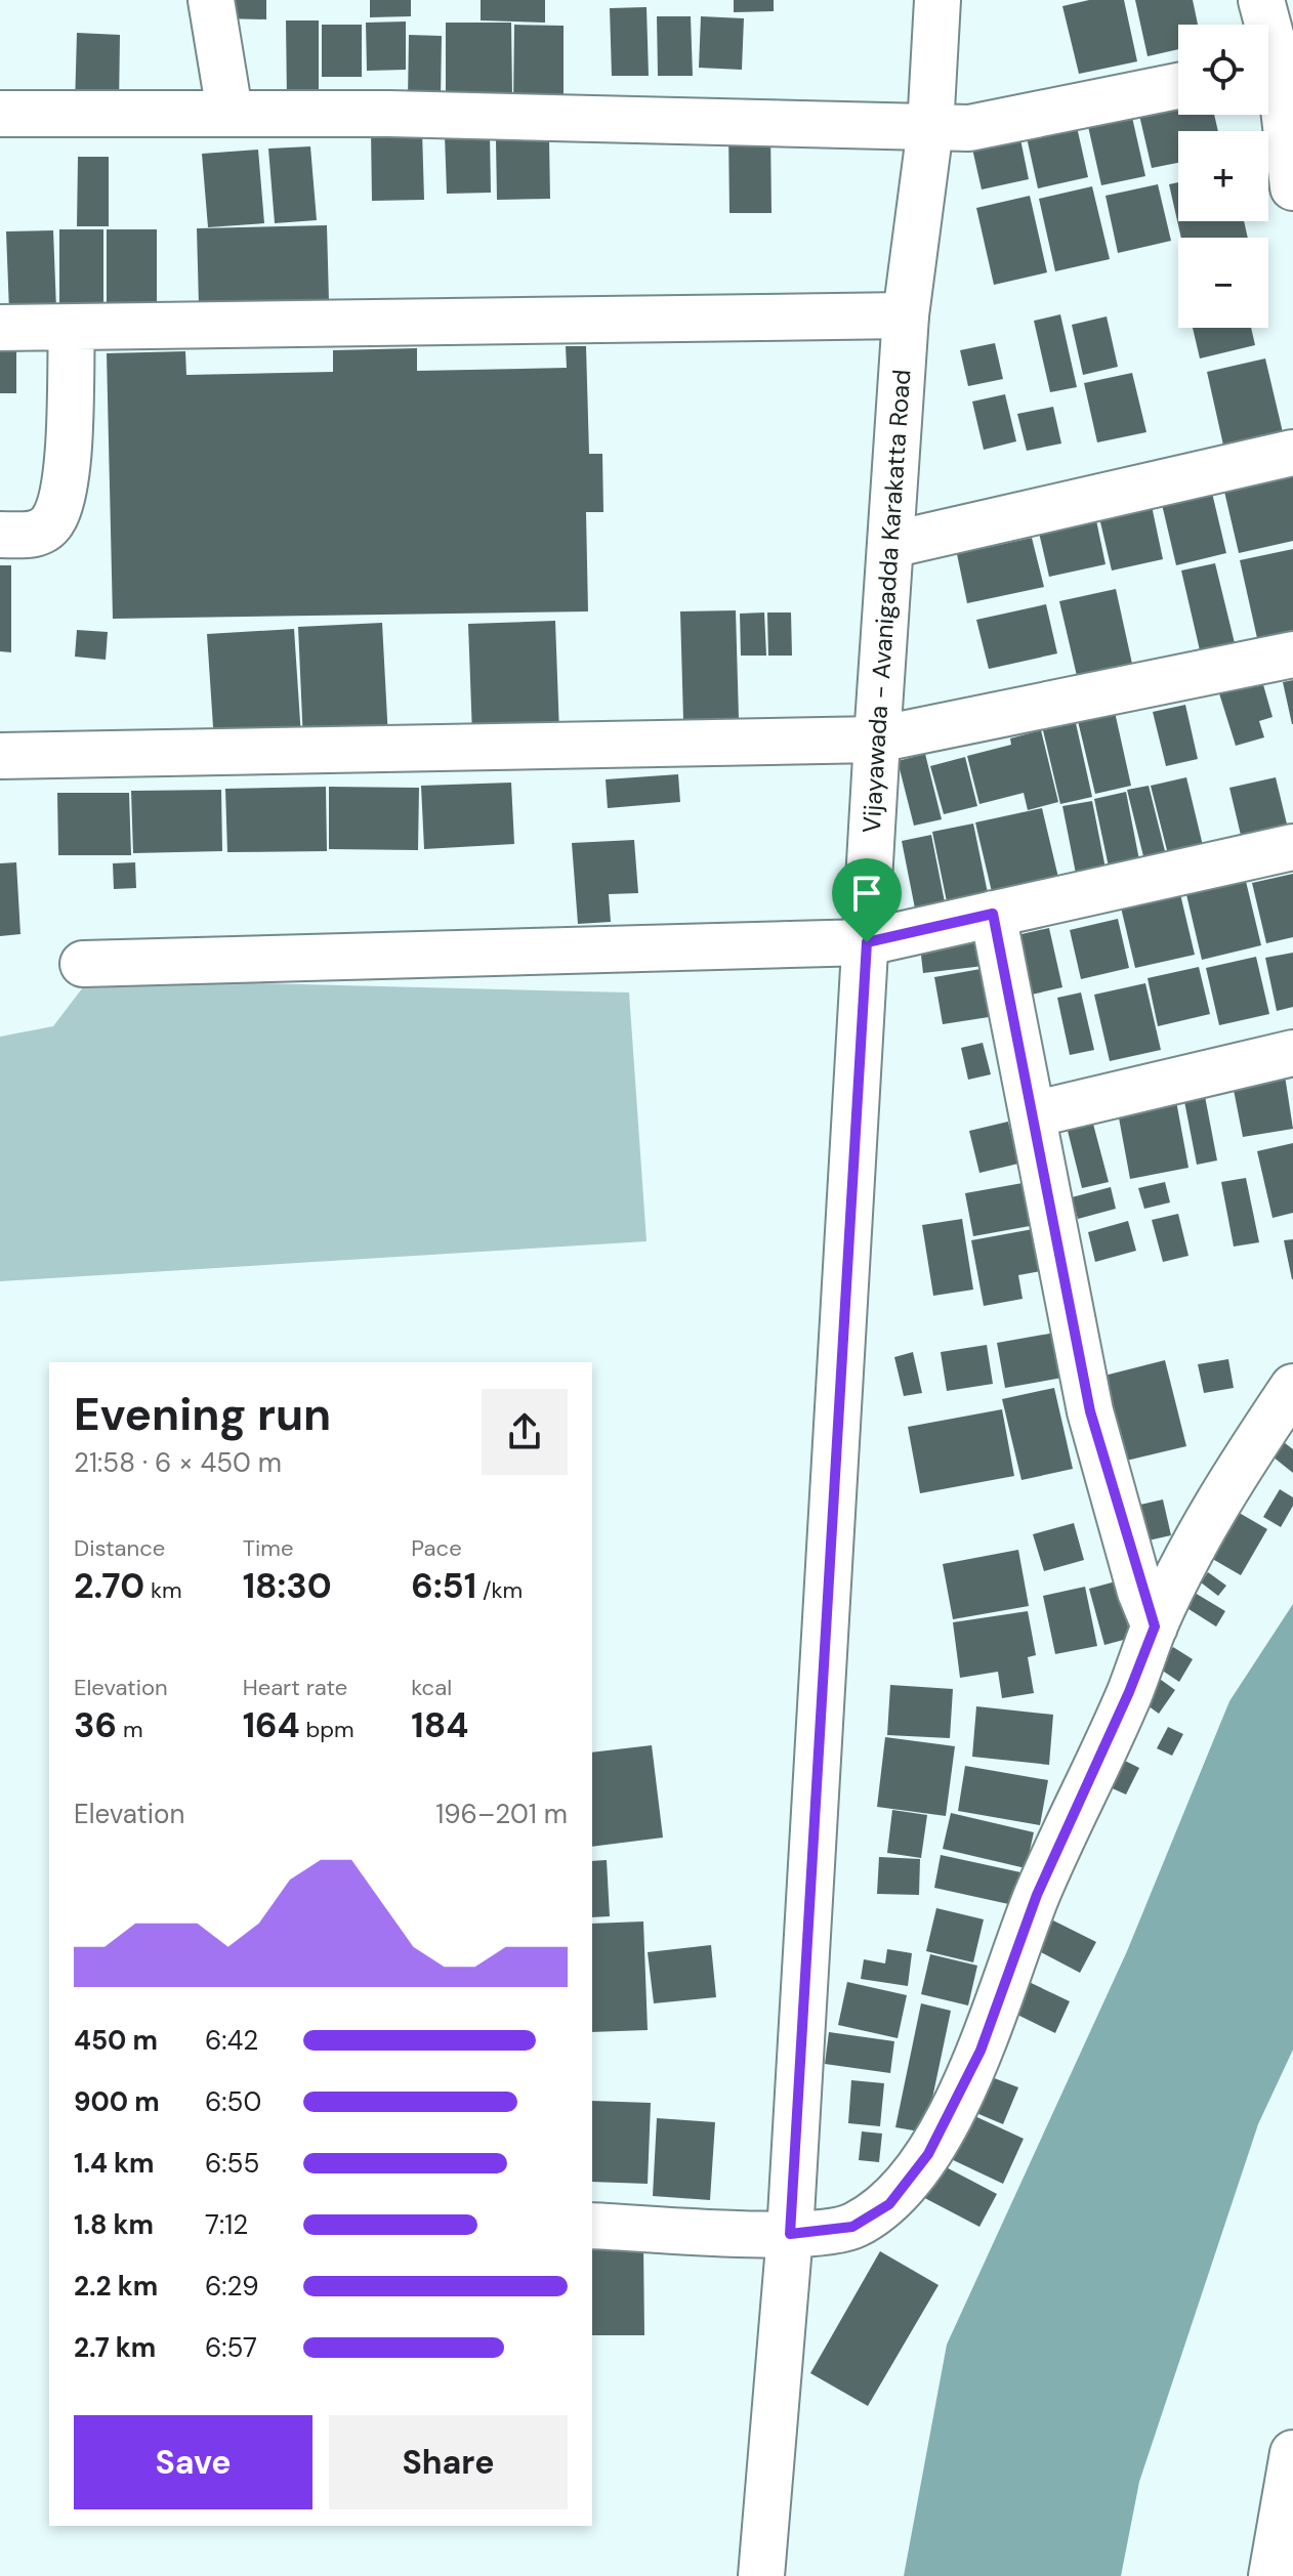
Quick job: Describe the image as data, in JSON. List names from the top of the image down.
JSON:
{
  "streets": {
    "street": ["Vijayawada - Avanigadda Karakatta Road"]
  },
  "page": {
    "map_buttons": ["+", "−"],
    "heading": ["Evening run", "21:58 · 6 × 450 m"],
    "stats": [
      ["Distance", "2.70 km"],
      ["Time", "18:30"],
      ["Pace", "6:51 /km"],
      ["Elevation", "36 m"],
      ["Heart rate", "164 bpm"],
      ["kcal", "184"]
    ],
    "chart": ["Elevation", "196–201 m"],
    "list": [
      {
        "name": "450 m",
        "note": "6:42"
      },
      {
        "name": "900 m",
        "note": "6:50"
      },
      {
        "name": "1.4 km",
        "note": "6:55"
      },
      {
        "name": "1.8 km",
        "note": "7:12"
      },
      {
        "name": "2.2 km",
        "note": "6:29"
      },
      {
        "name": "2.7 km",
        "note": "6:57"
      }
    ],
    "buttons": ["Save", "Share"]
  }
}
